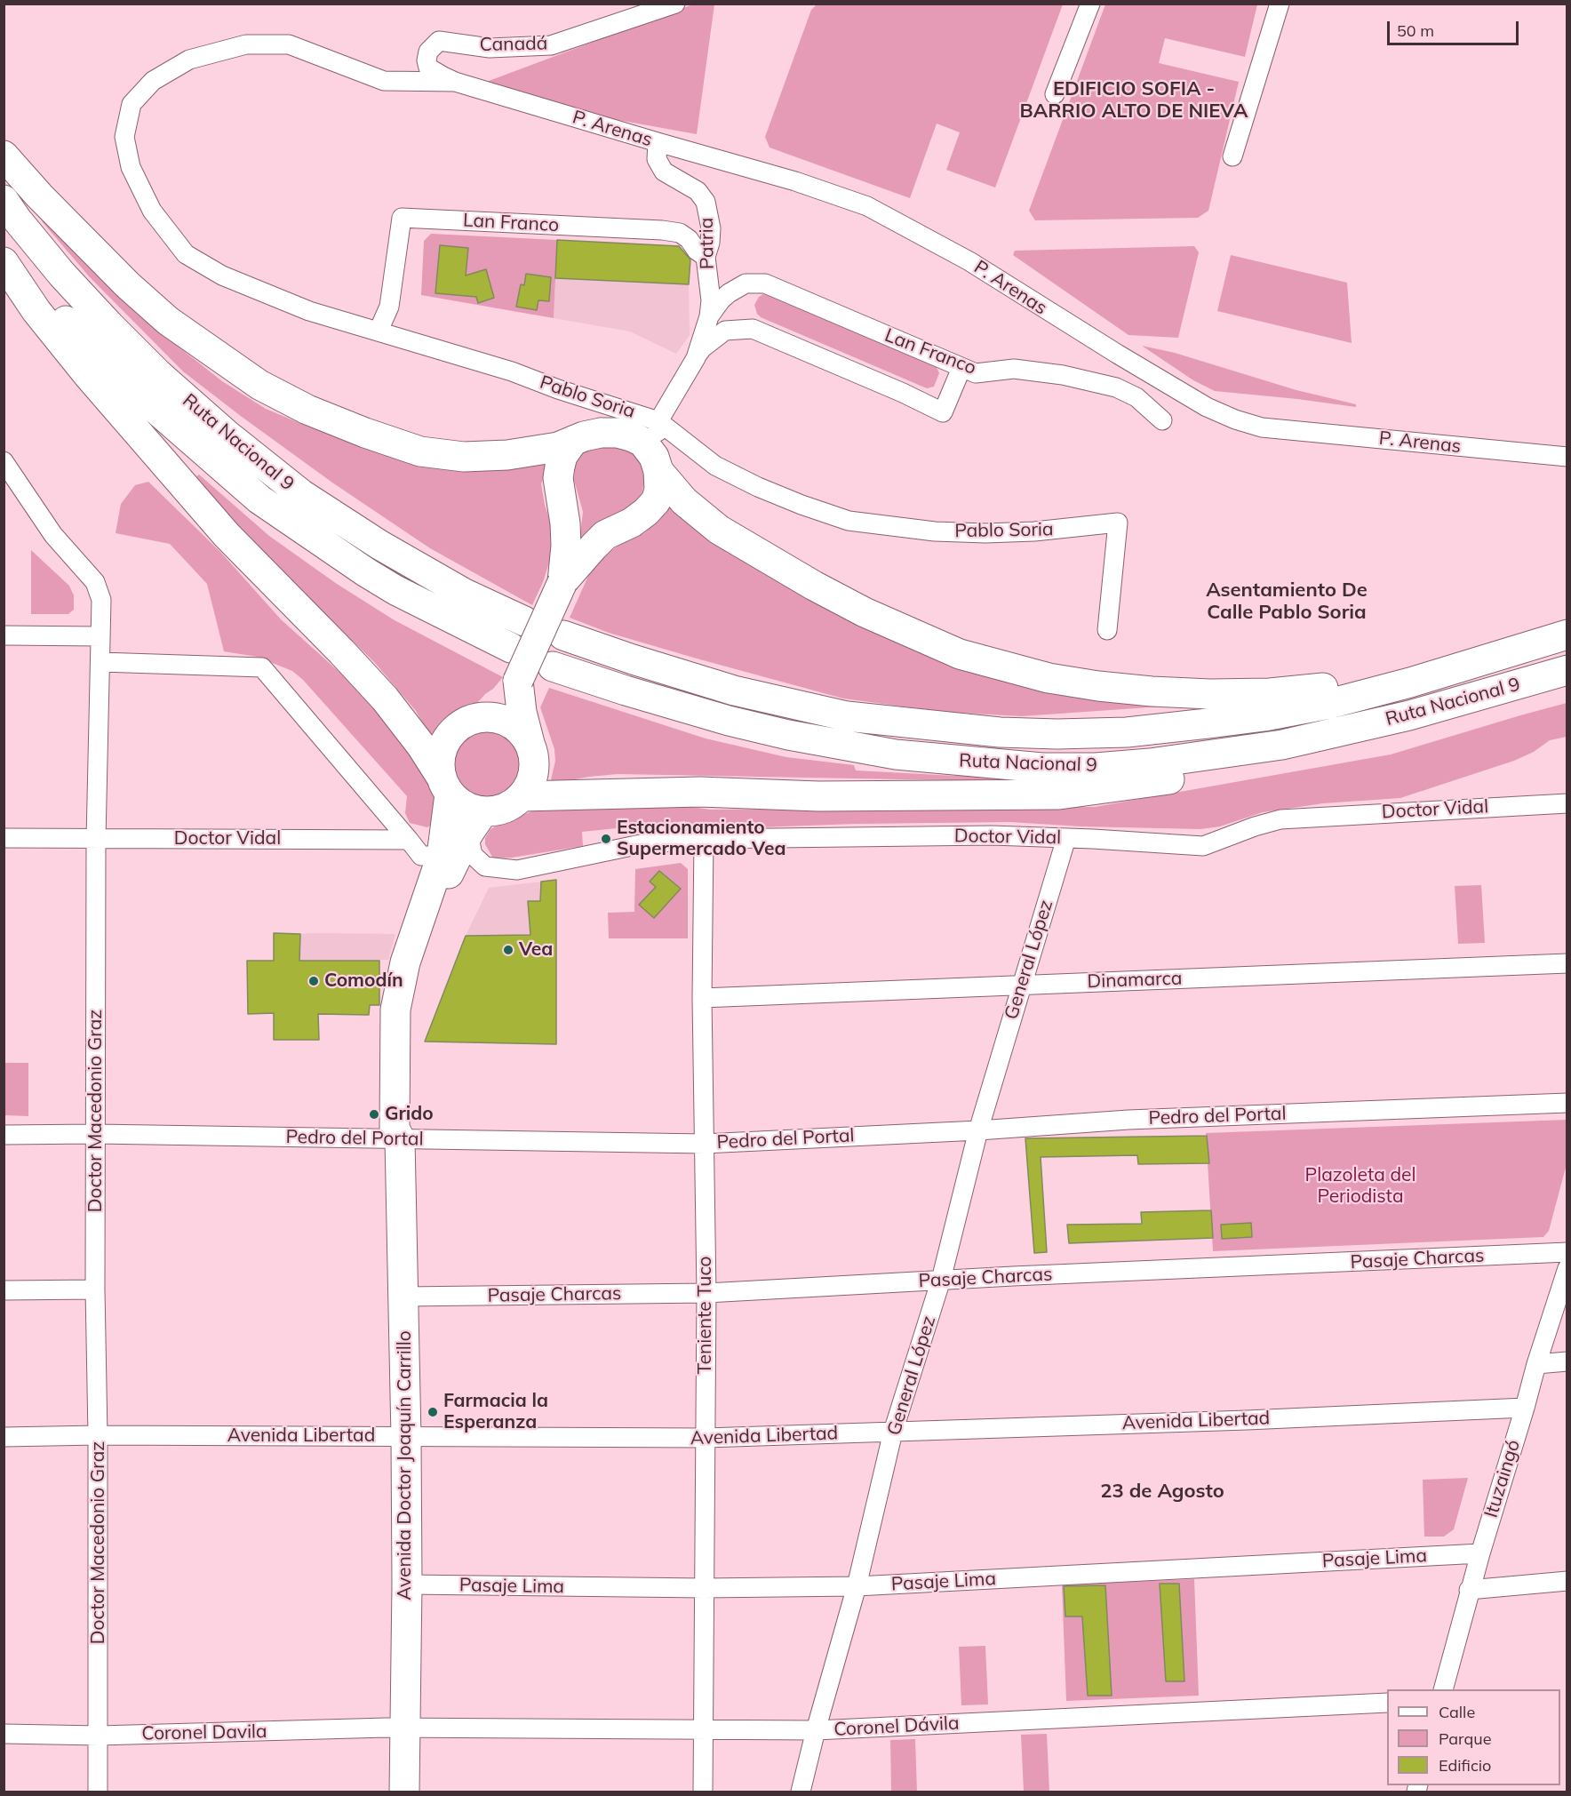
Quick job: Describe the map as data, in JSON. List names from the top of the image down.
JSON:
{
  "streets": {
    "main road": ["Ruta Nacional 9", "Avenida Doctor Joaquín Carrillo"],
    "street": [
      "Canadá",
      "P. Arenas",
      "Lan Franco",
      "Patria",
      "Pablo Soria",
      "Doctor Vidal",
      "General López",
      "Dinamarca",
      "Doctor Macedonio Graz",
      "Pedro del Portal",
      "Pasaje Charcas",
      "Teniente Tuco",
      "Avenida Libertad",
      "Ituzaingó",
      "Pasaje Lima",
      "Coronel Dávila",
      "Coronel Davila"
    ]
  },
  "crossings": [
    ["Canadá", "P. Arenas"],
    ["Canadá", "Pablo Soria"],
    ["P. Arenas", "Patria"],
    ["P. Arenas", "Pablo Soria"],
    ["Lan Franco", "Patria"],
    ["Lan Franco", "Pablo Soria"],
    ["Patria", "Pablo Soria"],
    ["Doctor Vidal", "General López"],
    ["Doctor Vidal", "Doctor Macedonio Graz"],
    ["Doctor Vidal", "Teniente Tuco"],
    ["Doctor Vidal", "Avenida Doctor Joaquín Carrillo"],
    ["General López", "Dinamarca"],
    ["General López", "Pedro del Portal"],
    ["General López", "Pasaje Charcas"],
    ["General López", "Avenida Libertad"],
    ["General López", "Pasaje Lima"],
    ["General López", "Coronel Dávila"],
    ["Dinamarca", "Teniente Tuco"],
    ["Doctor Macedonio Graz", "Pedro del Portal"],
    ["Doctor Macedonio Graz", "Avenida Libertad"],
    ["Doctor Macedonio Graz", "Coronel Davila"],
    ["Pedro del Portal", "Teniente Tuco"],
    ["Pedro del Portal", "Avenida Doctor Joaquín Carrillo"],
    ["Pasaje Charcas", "Teniente Tuco"],
    ["Pasaje Charcas", "Avenida Doctor Joaquín Carrillo"],
    ["Teniente Tuco", "Avenida Libertad"],
    ["Teniente Tuco", "Pasaje Lima"],
    ["Teniente Tuco", "Coronel Dávila"],
    ["Avenida Libertad", "Avenida Doctor Joaquín Carrillo"],
    ["Avenida Libertad", "Ituzaingó"],
    ["Avenida Doctor Joaquín Carrillo", "Pasaje Lima"],
    ["Avenida Doctor Joaquín Carrillo", "Coronel Dávila"],
    ["Avenida Doctor Joaquín Carrillo", "Coronel Davila"],
    ["Ituzaingó", "Pasaje Lima"],
    ["Coronel Dávila", "Coronel Davila"]
  ],
  "districts": ["EDIFICIO SOFIA - BARRIO ALTO DE NIEVA", "Asentamiento De Calle Pablo Soria", "23 de Agosto"],
  "parks": ["Plazoleta del Periodista"],
  "places": [
    "Estacionamiento Supermercado Vea",
    "Vea",
    "Comodín",
    "Grido",
    "Farmacia la Esperanza"
  ],
  "legend": ["Calle", "Parque", "Edificio"],
  "scale_bar": "50 m"
}
